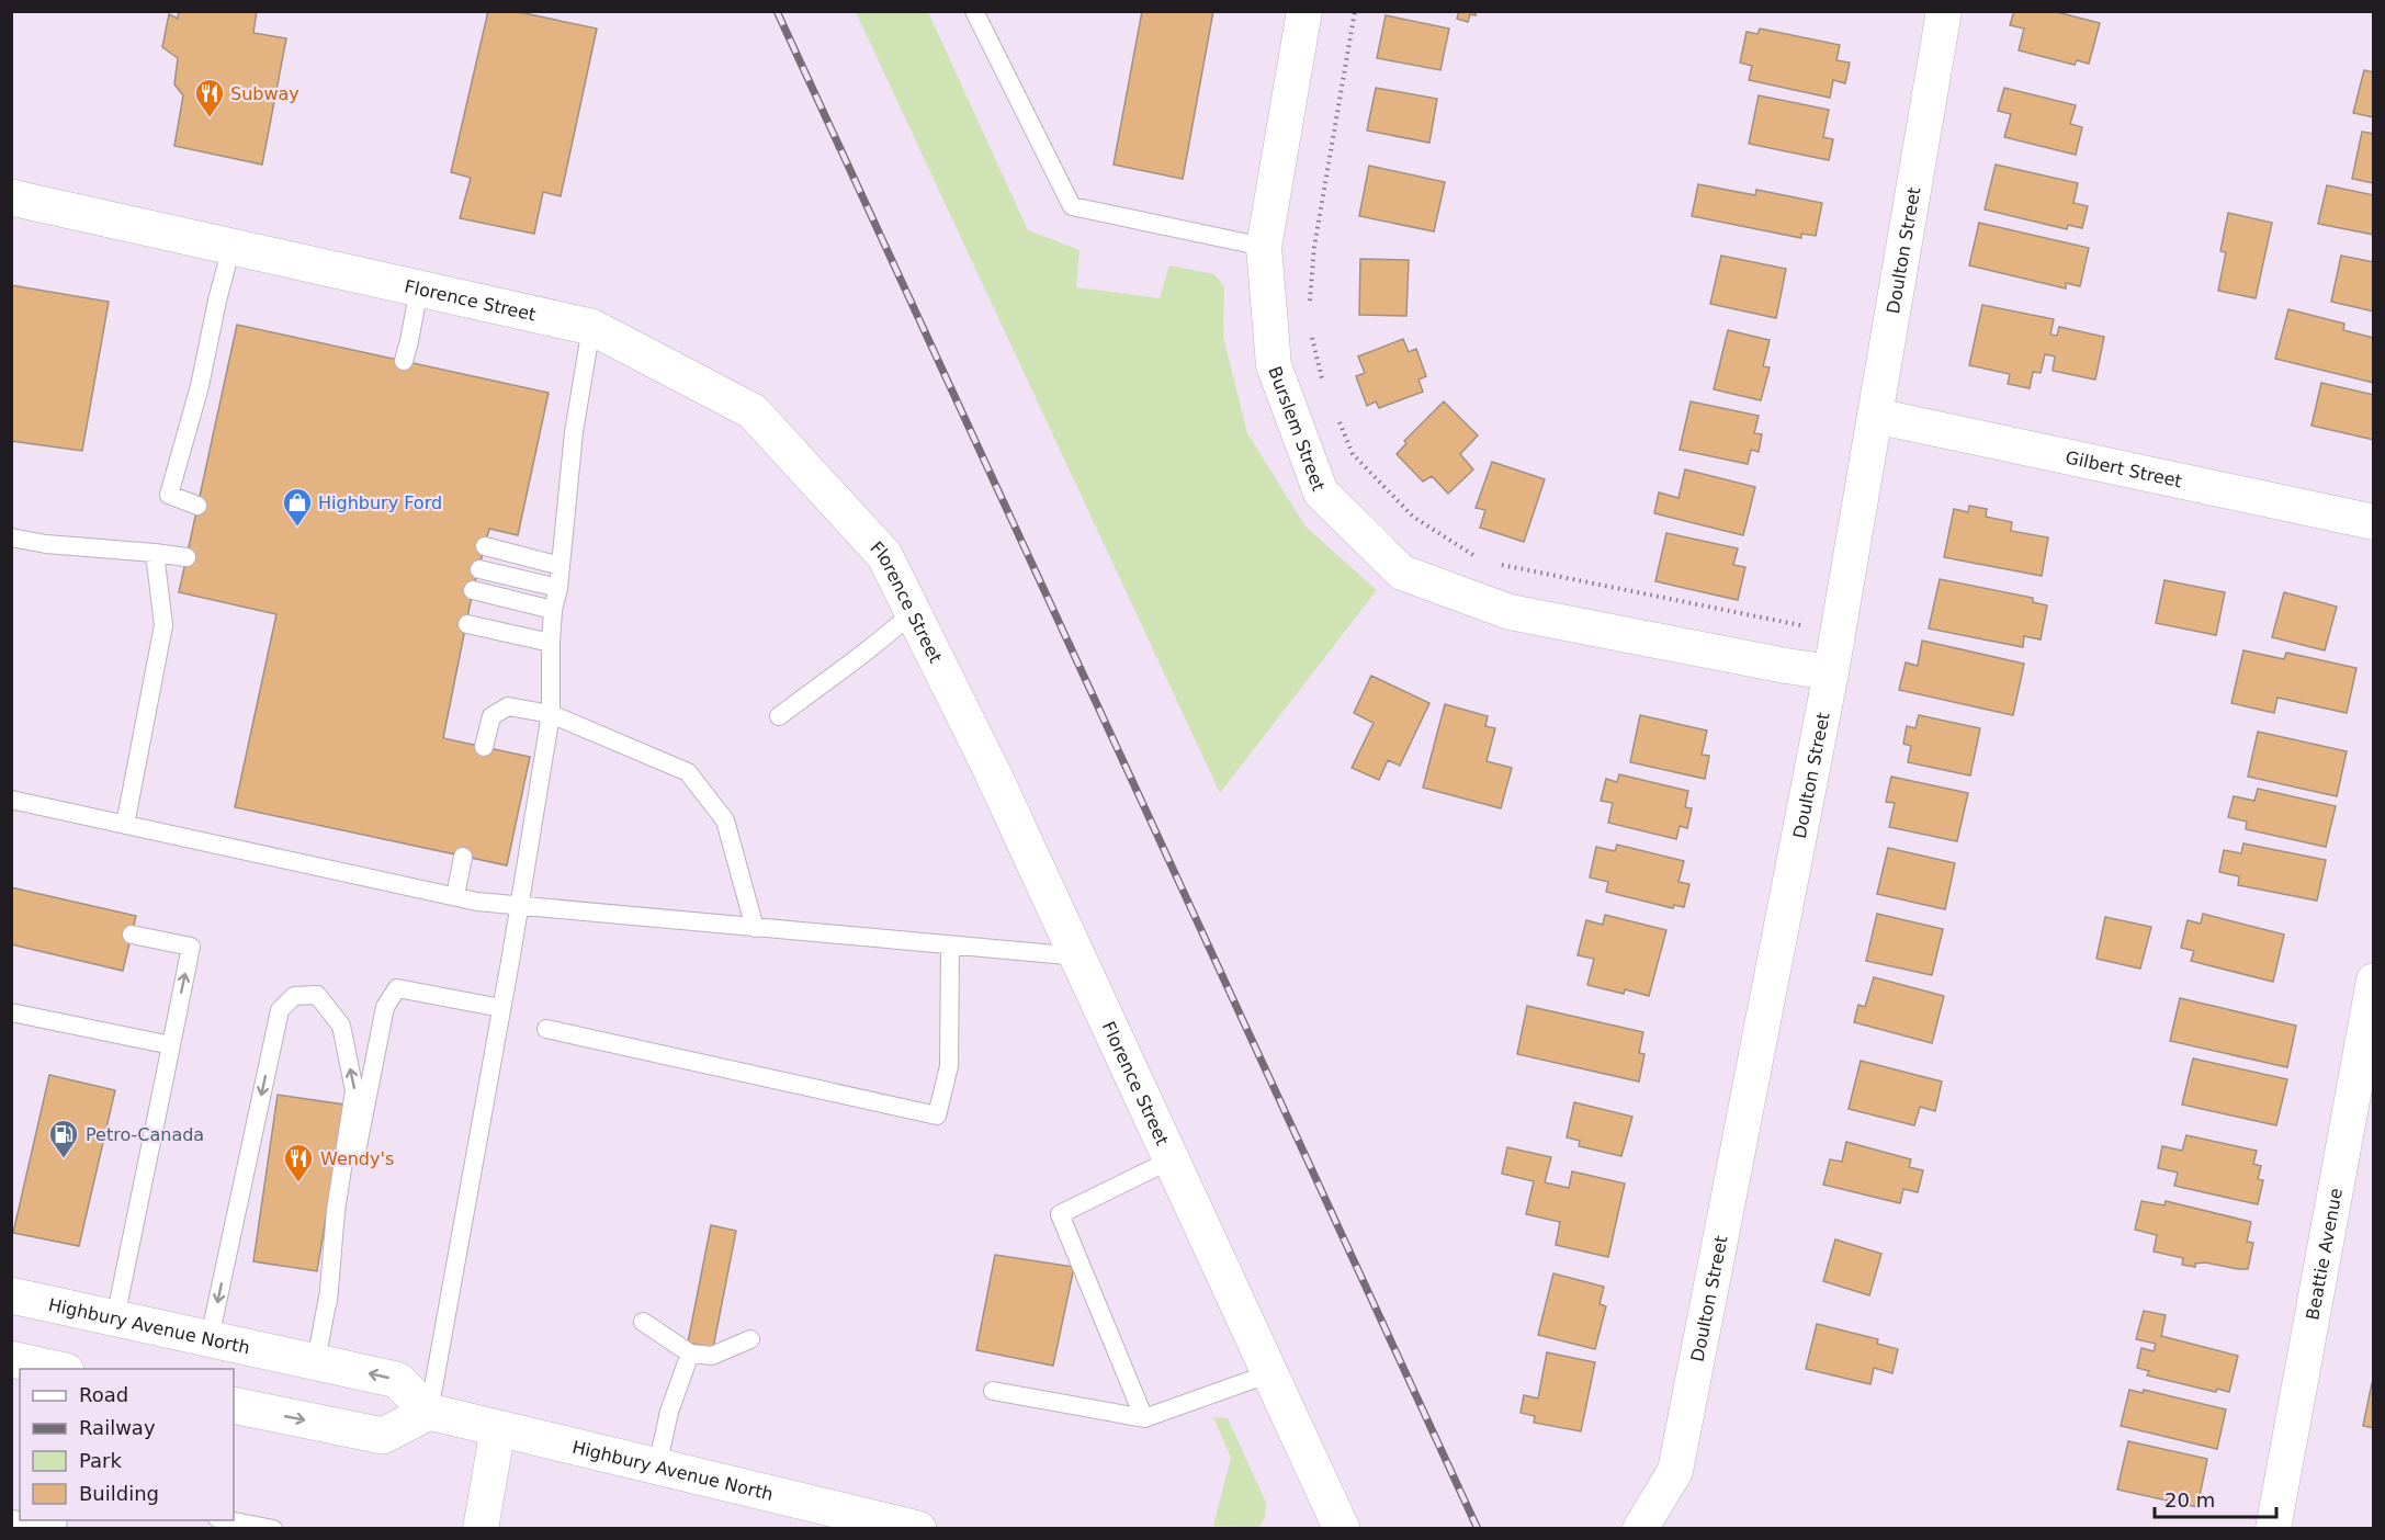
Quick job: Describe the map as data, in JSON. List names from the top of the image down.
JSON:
{
  "streets": {
    "main road": ["Florence Street", "Highbury Avenue North"],
    "street": [
      "Doulton Street",
      "Burslem Street",
      "Gilbert Street",
      "Beattie Avenue"
    ]
  },
  "crossings": [
    ["Doulton Street", "Burslem Street"],
    ["Doulton Street", "Gilbert Street"]
  ],
  "places": {
    "restaurant": ["Subway", "Wendy's"],
    "shop": ["Highbury Ford"],
    "fuel station": ["Petro-Canada"]
  },
  "legend": [
    "Road",
    "Railway",
    "Park",
    "Building"
  ],
  "scale_bar": "20 m"
}
